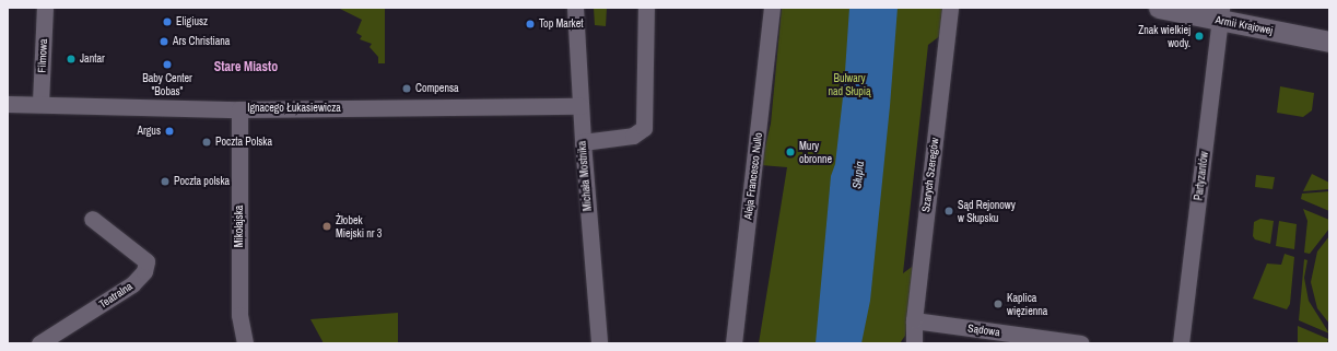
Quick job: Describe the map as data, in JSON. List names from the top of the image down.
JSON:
{
  "streets": {
    "street": [
      "Armii Krajowej",
      "Filmowa",
      "Ignacego Łukasiewicza",
      "Szarych Szeregów",
      "Michała Mostnika",
      "Aleja Francesco Nullo",
      "Partyzantów",
      "Mikołajska",
      "Teatralna",
      "Sądowa"
    ]
  },
  "crossings": [
    ["Armii Krajowej", "Partyzantów"],
    ["Filmowa", "Ignacego Łukasiewicza"],
    ["Ignacego Łukasiewicza", "Michała Mostnika"],
    ["Ignacego Łukasiewicza", "Mikołajska"],
    ["Szarych Szeregów", "Sądowa"]
  ],
  "districts": ["Stare Miasto"],
  "water": ["Słupia"],
  "parks": ["Bulwary nad Słupią"],
  "places": [
    "Eligiusz",
    "Top Market",
    "Znak wielkiej wody.",
    "Ars Christiana",
    "Jantar",
    "Baby Center \"Bobas\"",
    "Compensa",
    "Argus",
    "Poczta Polska",
    "Mury obronne",
    "Poczta polska",
    "Sąd Rejonowy w Słupsku",
    "Żłobek Miejski nr 3",
    "Kaplica więzienna"
  ]
}
